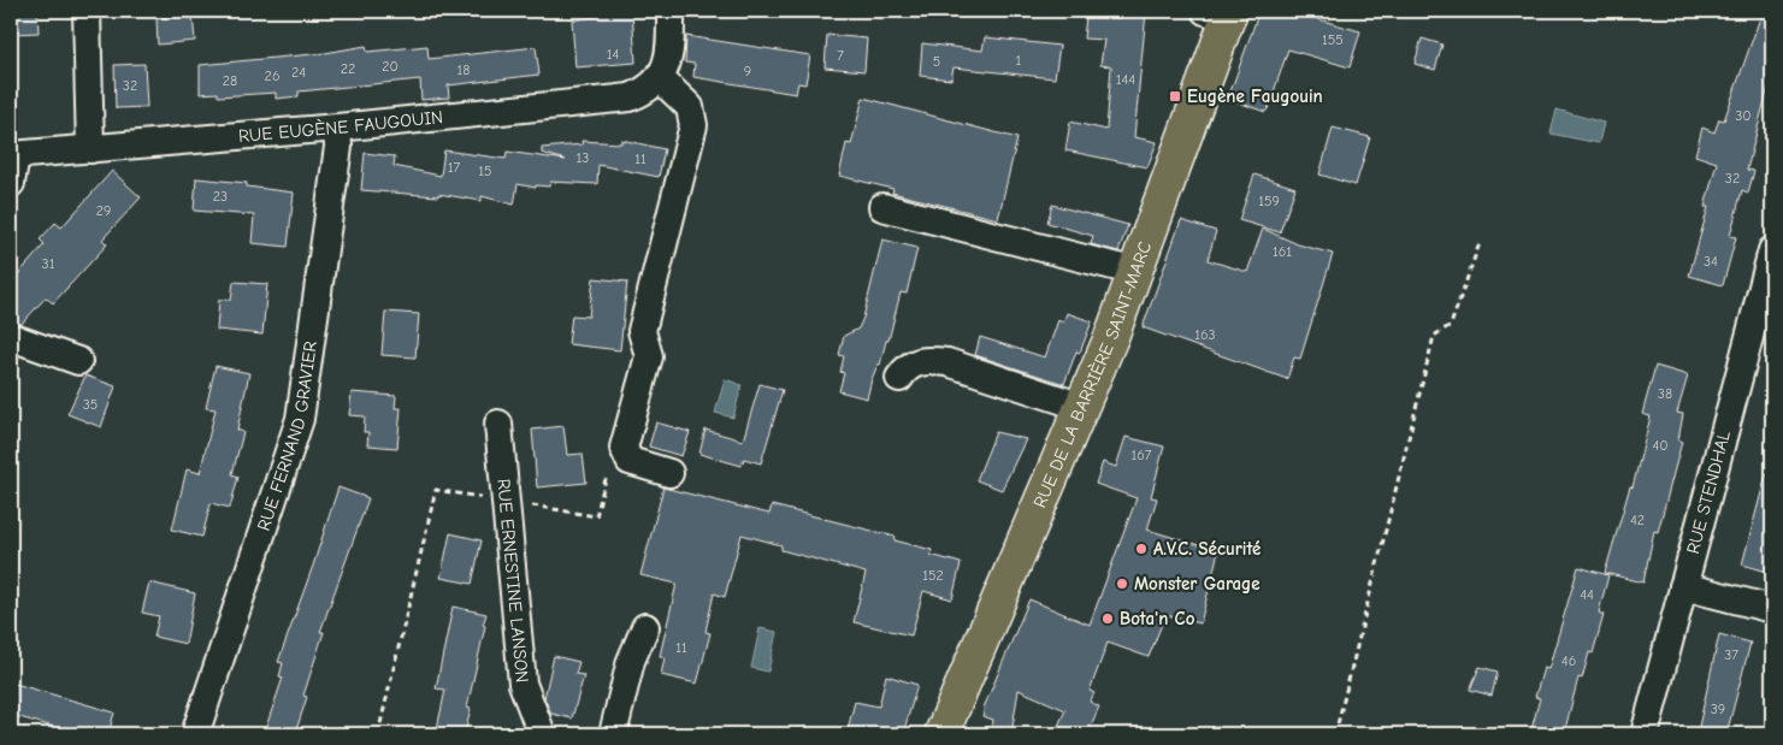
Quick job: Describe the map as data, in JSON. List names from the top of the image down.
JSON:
{
  "streets": {
    "main road": ["RUE DE LA BARRIÈRE SAINT-MARC"],
    "street": [
      "RUE EUGÈNE FAUGOUIN",
      "RUE FERNAND GRAVIER",
      "RUE STENDHAL",
      "RUE ERNESTINE LANSON"
    ]
  },
  "crossings": [
    ["RUE EUGÈNE FAUGOUIN", "RUE FERNAND GRAVIER"]
  ],
  "places": {
    "transit": ["Eugène Faugouin"],
    "other": ["A.V.C. Sécurité", "Monster Garage", "Bota'n Co"]
  },
  "house_numbers": [
    "155",
    "14",
    "7",
    "1",
    "5",
    "20",
    "22",
    "18",
    "9",
    "24",
    "26",
    "144",
    "28",
    "32",
    "30",
    "13",
    "11",
    "17",
    "15",
    "32",
    "23",
    "159",
    "29",
    "161",
    "34",
    "31",
    "163",
    "38",
    "35",
    "40",
    "167",
    "42",
    "152",
    "44",
    "11",
    "37",
    "46",
    "39"
  ]
}
